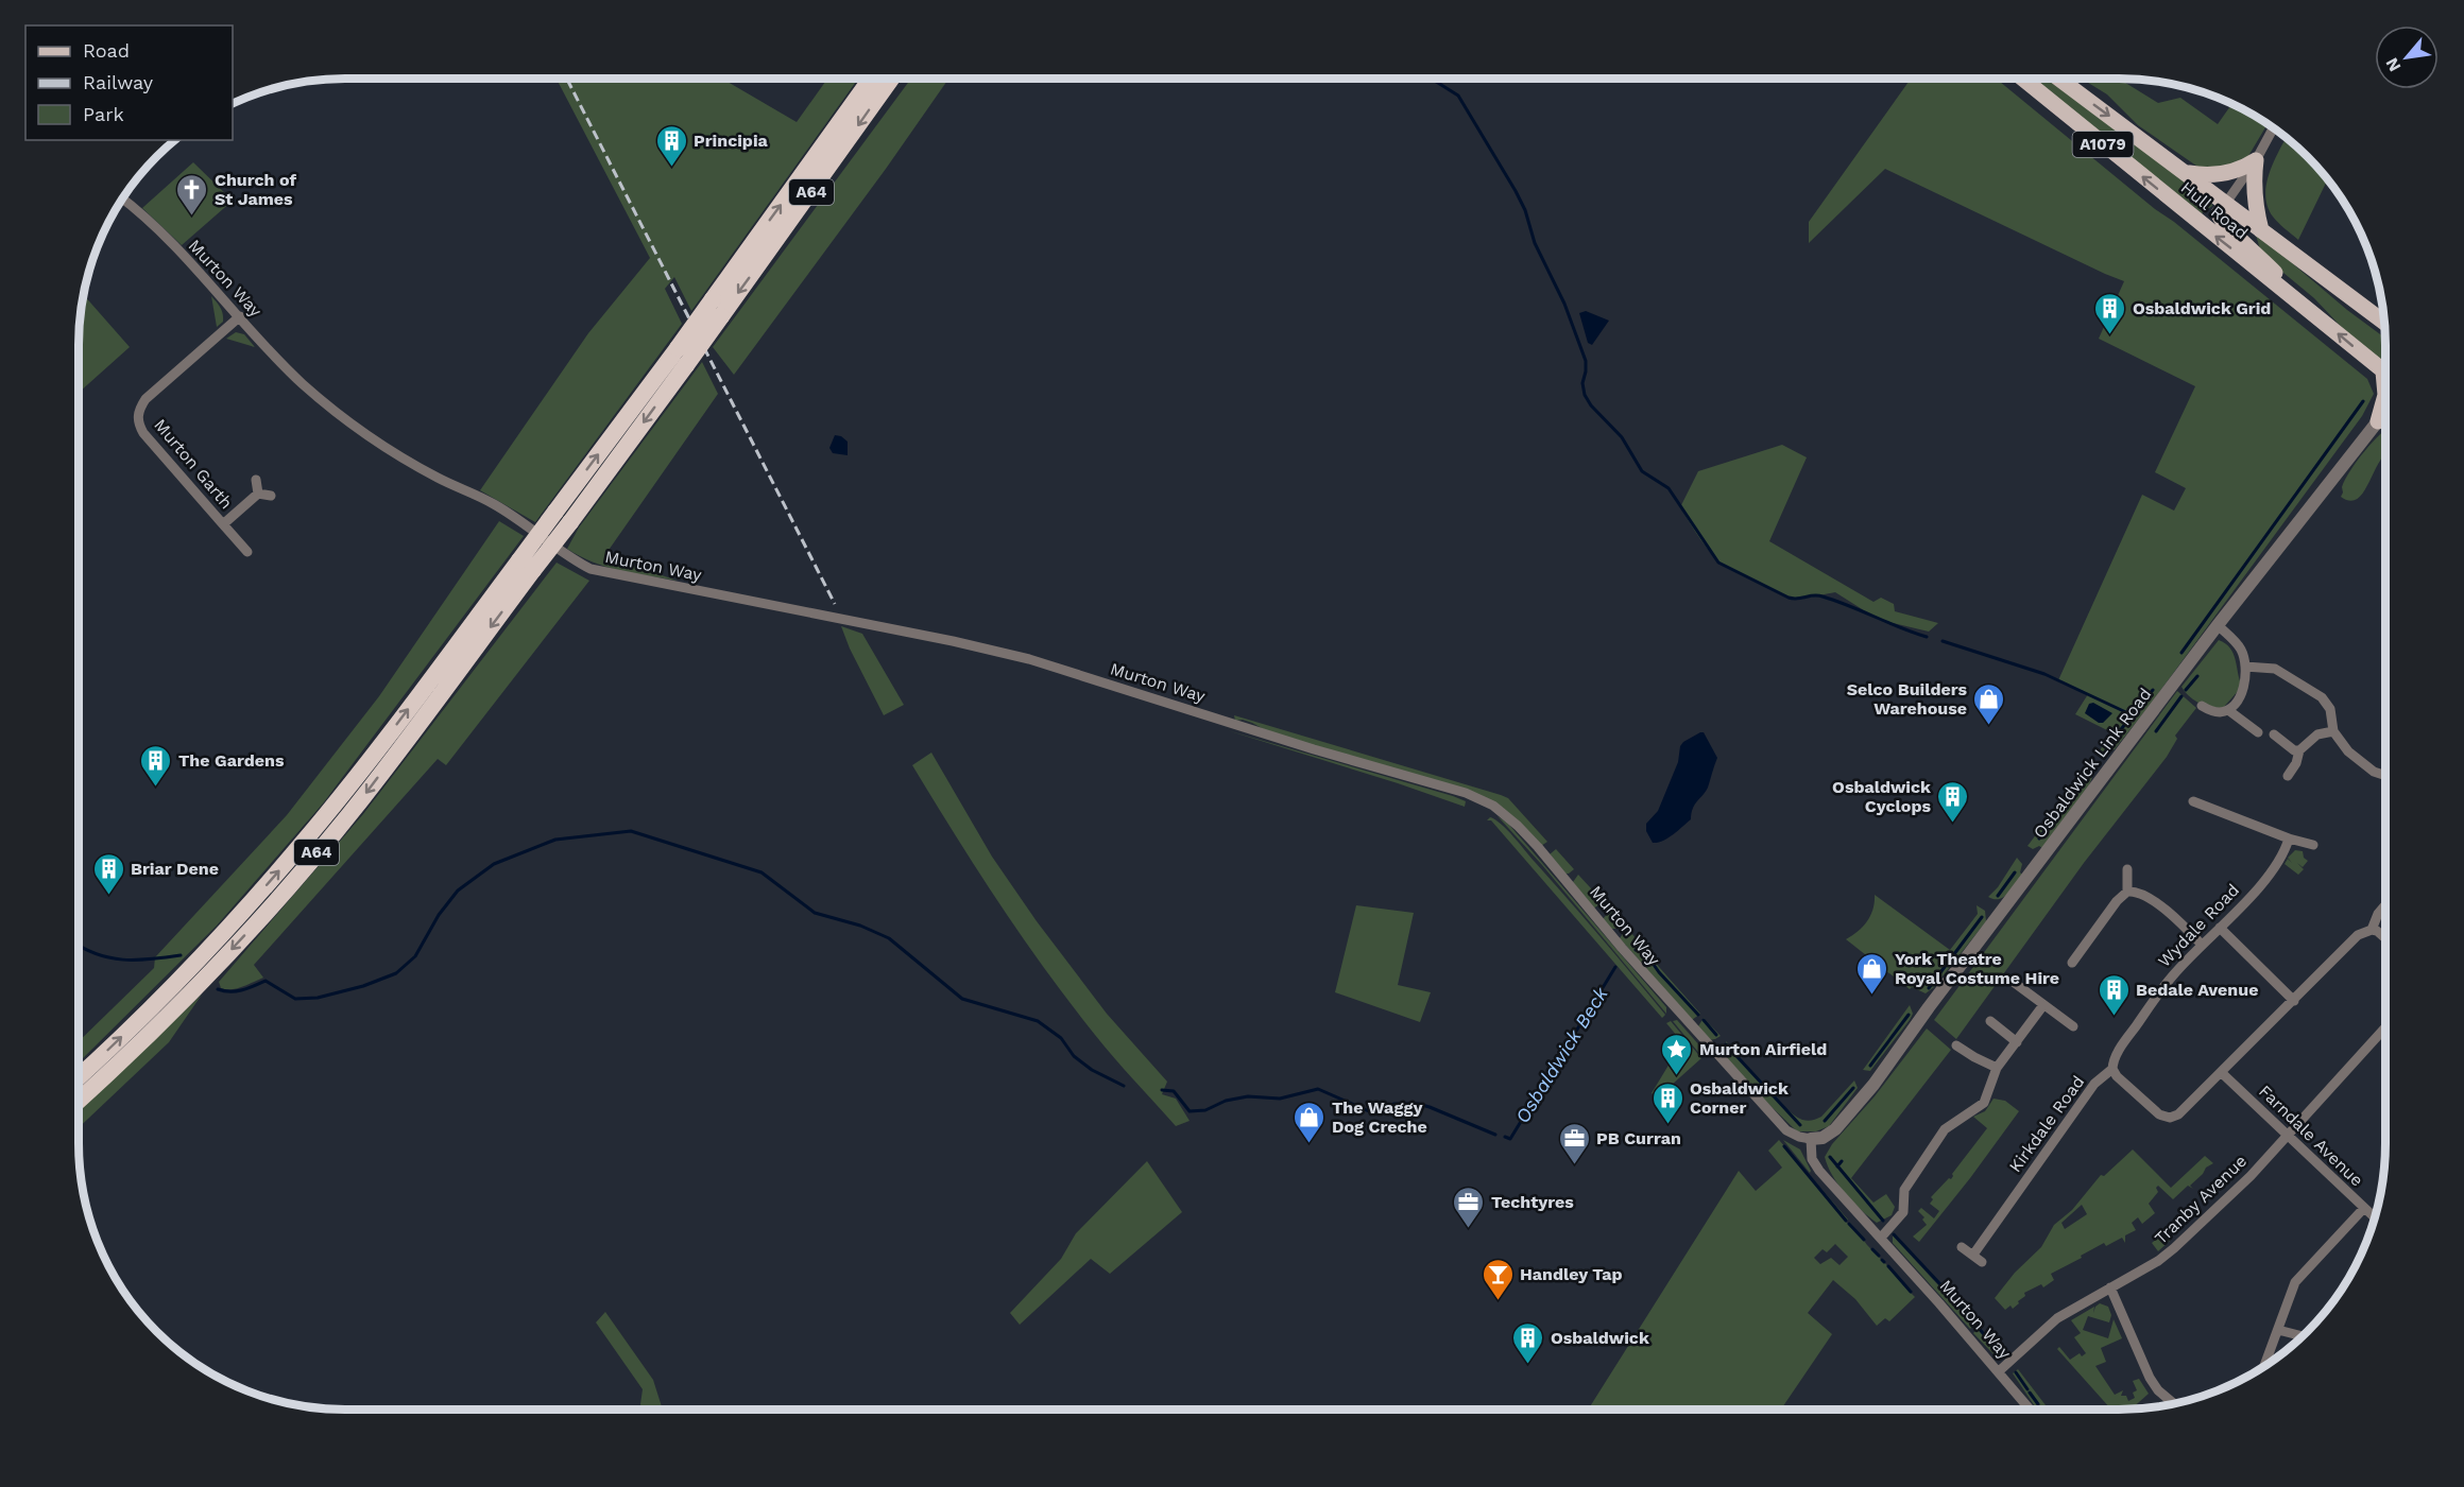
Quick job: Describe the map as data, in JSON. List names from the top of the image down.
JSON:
{
  "streets": {
    "highway": ["A64"],
    "main road": ["A1079", "Hull Road"],
    "street": [
      "Murton Way",
      "Murton Garth",
      "Osbaldwick Link Road",
      "Wydale Road",
      "Kirkdale Road",
      "Farndale Avenue",
      "Tranby Avenue"
    ]
  },
  "crossings": [
    ["Murton Way", "Murton Garth"],
    ["Murton Way", "Osbaldwick Link Road"],
    ["Murton Way", "Tranby Avenue"],
    ["Wydale Road", "Kirkdale Road"],
    ["Farndale Avenue", "Tranby Avenue"]
  ],
  "water": ["Osbaldwick Beck"],
  "places": {
    "building": [
      "Principia",
      "Osbaldwick Grid",
      "The Gardens",
      "Osbaldwick Cyclops",
      "Briar Dene",
      "Bedale Avenue",
      "Osbaldwick Corner",
      "Osbaldwick"
    ],
    "church": ["Church of St James"],
    "shop": ["Selco Builders Warehouse", "York Theatre Royal Costume Hire", "The Waggy Dog Creche"],
    "place": ["Murton Airfield"],
    "office": ["PB Curran", "Techtyres"],
    "bar": ["Handley Tap"]
  },
  "legend": ["Road", "Railway", "Park"],
  "north": "bottom left"
}
